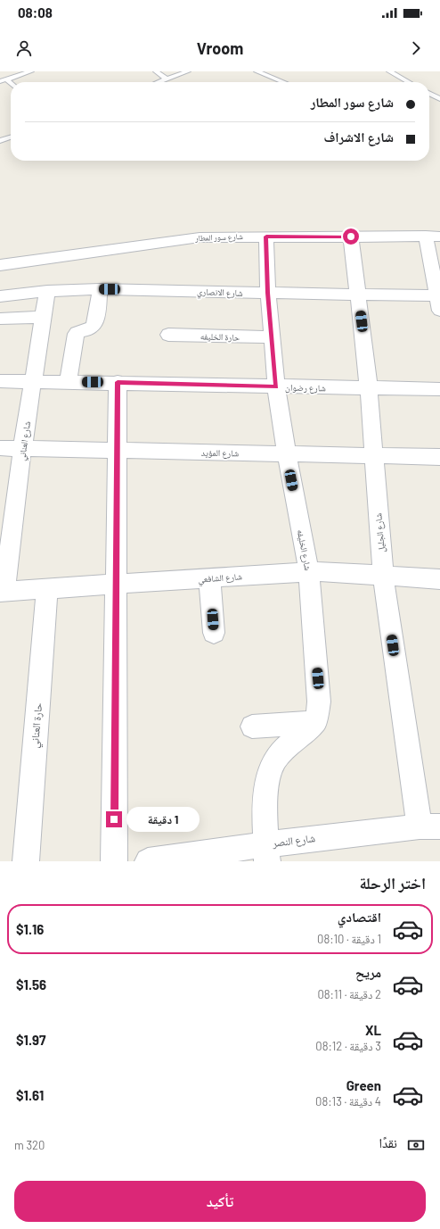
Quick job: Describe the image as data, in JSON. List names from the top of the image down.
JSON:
{
  "streets": {
    "street": [
      "شارع سور المطار",
      "شارع الانصاري",
      "حارة الخليفه",
      "شارع رضوان",
      "شارع العناني",
      "شارع المؤيد",
      "شارع الجليل",
      "شارع الخليفه",
      "شارع الشافعي",
      "حارة العناني",
      "شارع النصر"
    ]
  },
  "crossings": [
    ["شارع سور المطار", "شارع الجليل"],
    ["شارع سور المطار", "شارع الخليفه"],
    ["شارع الانصاري", "شارع العناني"],
    ["شارع الانصاري", "شارع الجليل"],
    ["شارع الانصاري", "شارع الخليفه"],
    ["حارة الخليفه", "شارع الخليفه"],
    ["شارع رضوان", "شارع العناني"],
    ["شارع رضوان", "شارع الجليل"],
    ["شارع رضوان", "شارع الخليفه"],
    ["شارع العناني", "شارع المؤيد"],
    ["شارع العناني", "شارع الشافعي"],
    ["شارع المؤيد", "شارع الجليل"],
    ["شارع المؤيد", "شارع الخليفه"],
    ["شارع الجليل", "شارع الشافعي"],
    ["شارع الجليل", "شارع النصر"],
    ["شارع الخليفه", "شارع الشافعي"],
    ["شارع الشافعي", "حارة العناني"]
  ],
  "page": {
    "status": "08:08",
    "header": "Vroom",
    "banner": ["شارع سور المطار", "شارع الاشراف"],
    "bubble": "1 دقيقة",
    "heading": "اختر الرحلة",
    "list": [
      {
        "name": "اقتصادي",
        "note": "1 دقيقة · 08:10",
        "value": "$1.16"
      },
      {
        "name": "مريح",
        "note": "2 دقيقة · 08:11",
        "value": "$1.56"
      },
      {
        "name": "XL",
        "note": "3 دقيقة · 08:12",
        "value": "$1.97"
      },
      {
        "name": "Green",
        "note": "4 دقيقة · 08:13",
        "value": "$1.61"
      }
    ],
    "pay": ["نقدًا", "320 m"],
    "buttons": "تأكيد"
  }
}
